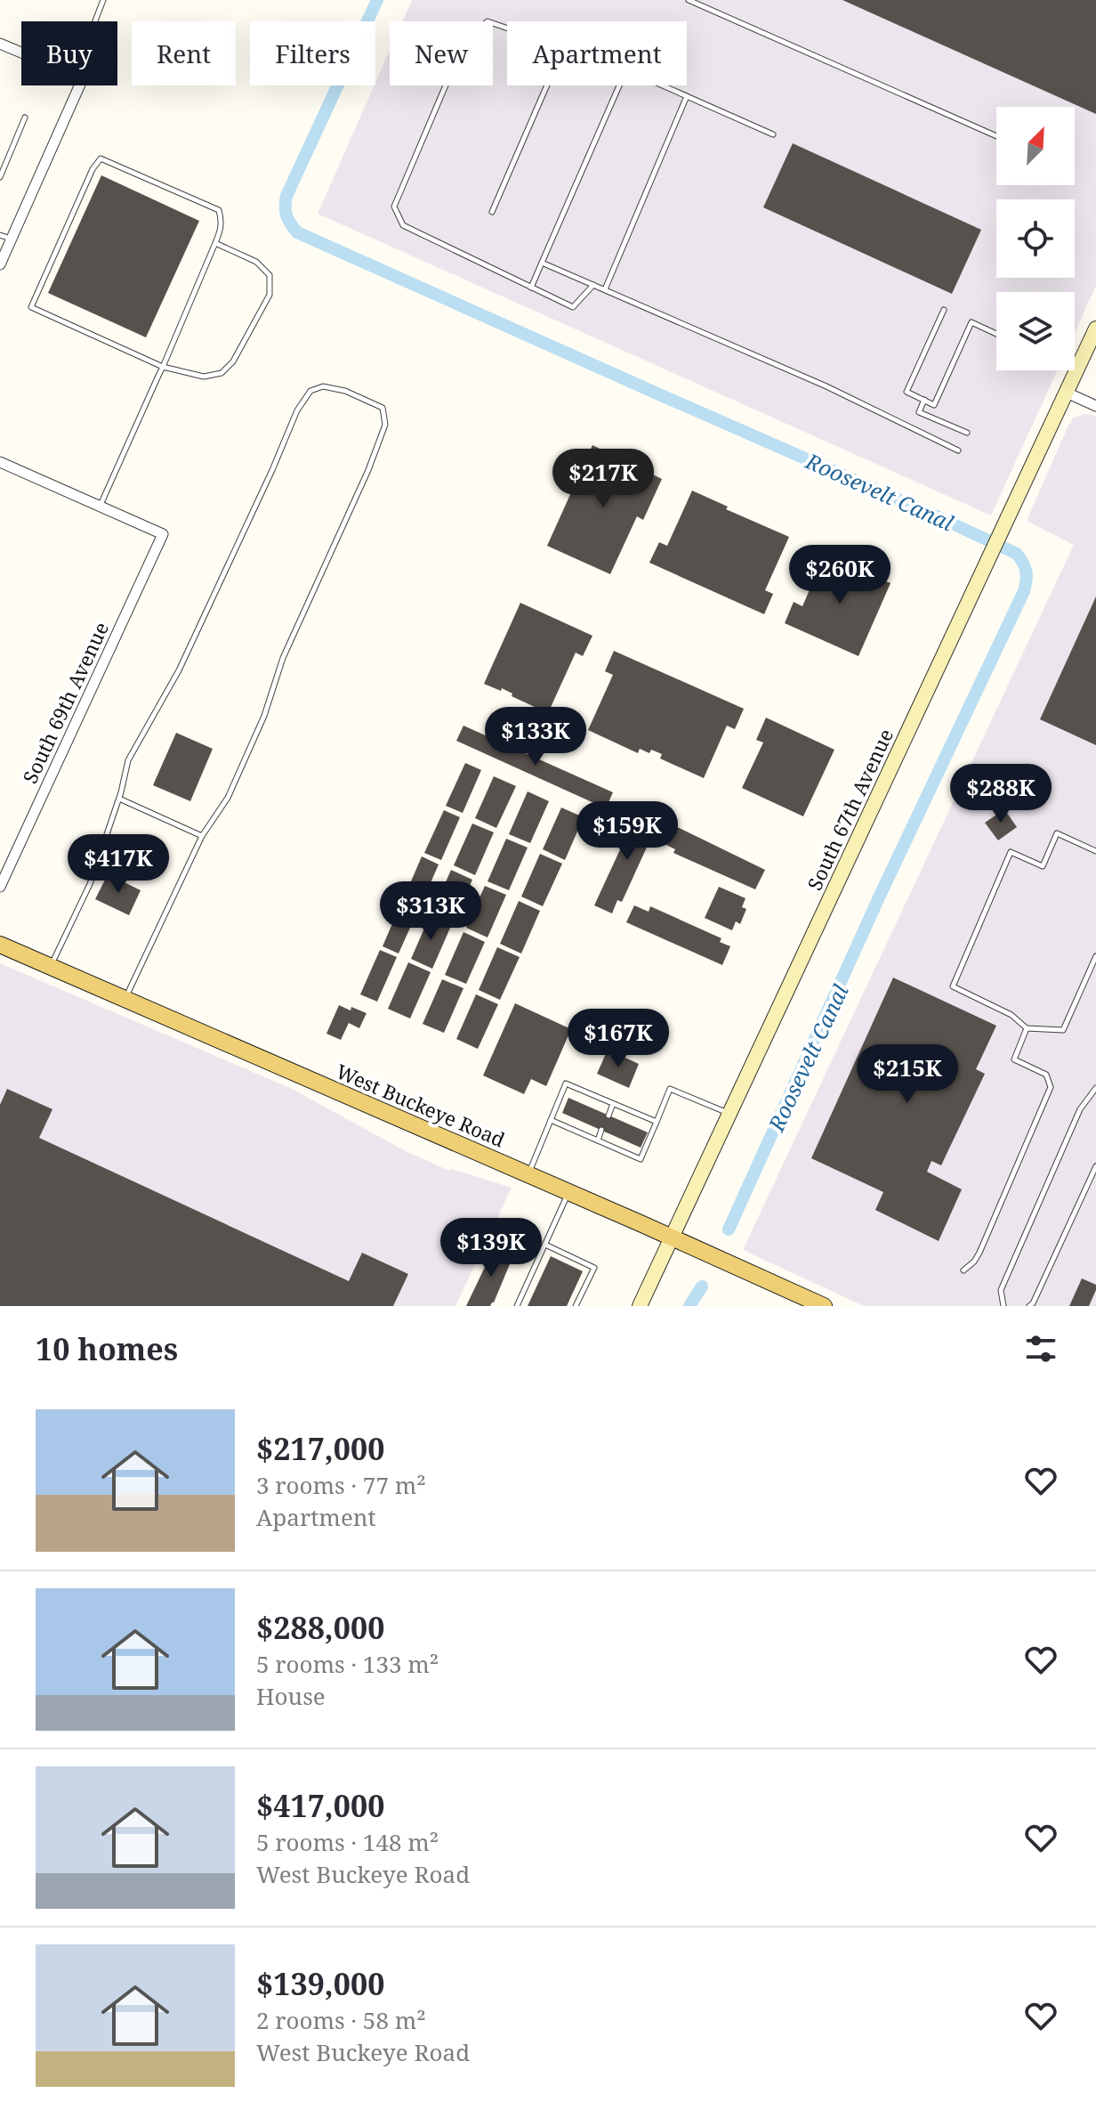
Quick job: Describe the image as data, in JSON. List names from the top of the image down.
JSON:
{
  "streets": {
    "main road": ["South 67th Avenue", "West Buckeye Road"],
    "street": ["South 69th Avenue"]
  },
  "crossings": [
    ["South 67th Avenue", "West Buckeye Road"]
  ],
  "water": ["Roosevelt Canal"],
  "north": "top right",
  "page": {
    "chip": [
      "Buy",
      "Rent",
      "Filters",
      "New",
      "Apartment"
    ],
    "price": [
      "$217K",
      "$260K",
      "$133K",
      "$288K",
      "$159K",
      "$417K",
      "$313K",
      "$167K",
      "$215K",
      "$139K"
    ],
    "heading": "10 homes",
    "list": [
      {
        "name": "$217,000",
        "note": "3 rooms · 77 m² · Apartment"
      },
      {
        "name": "$288,000",
        "note": "5 rooms · 133 m² · House"
      },
      {
        "name": "$417,000",
        "note": "5 rooms · 148 m² · West Buckeye Road"
      },
      {
        "name": "$139,000",
        "note": "2 rooms · 58 m² · West Buckeye Road"
      }
    ]
  }
}
